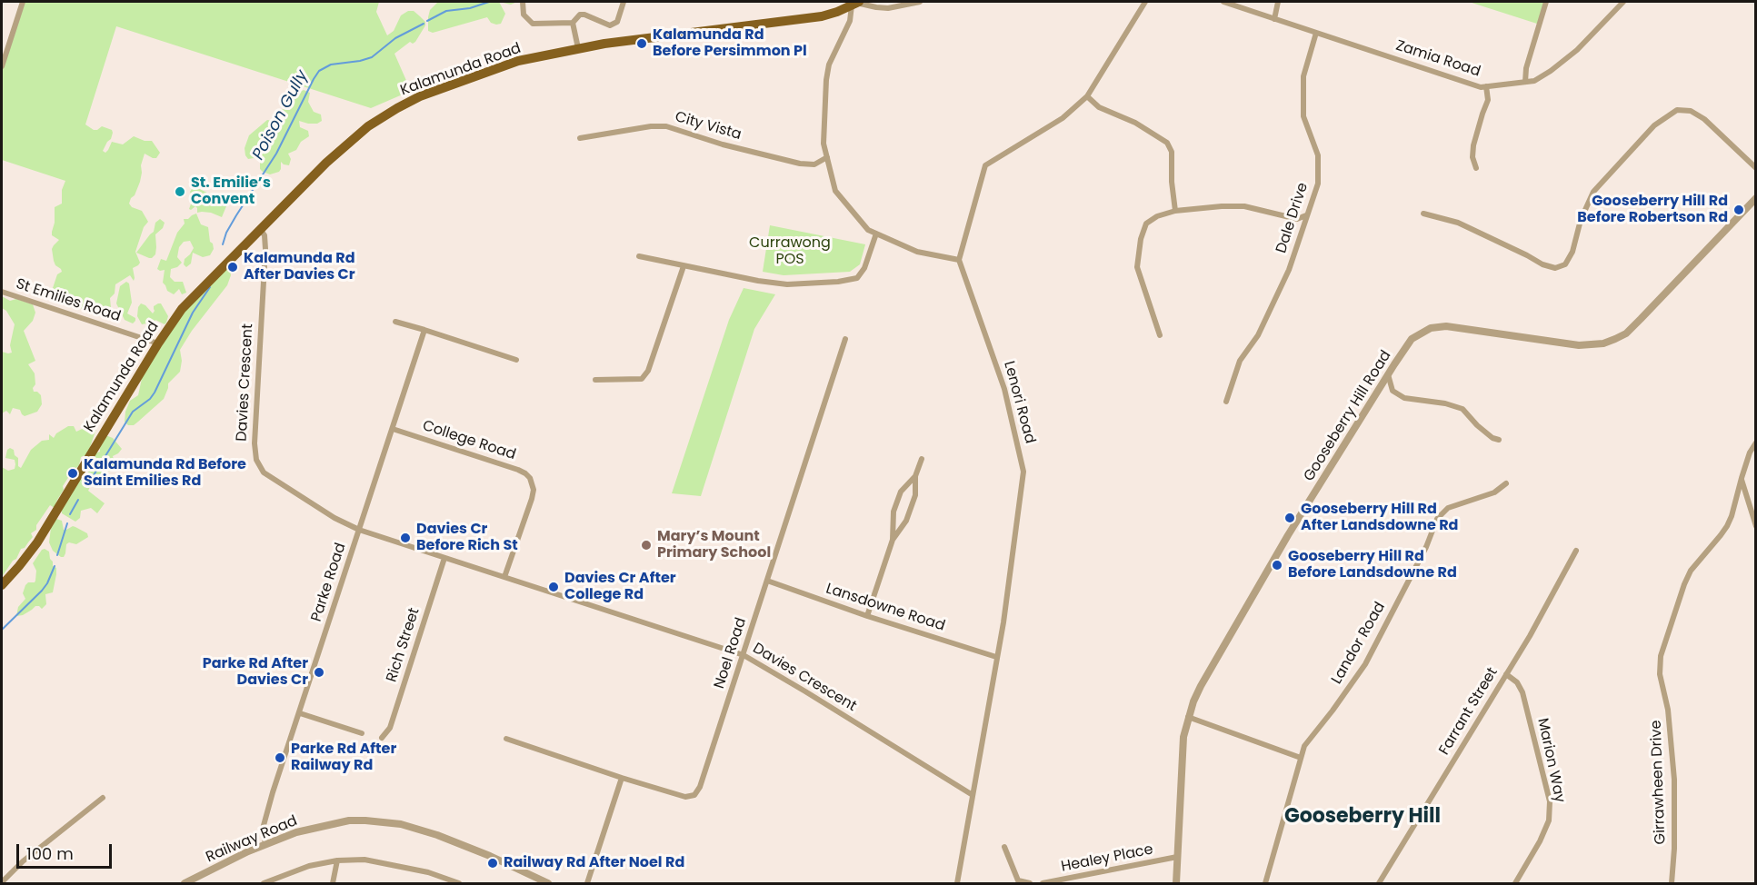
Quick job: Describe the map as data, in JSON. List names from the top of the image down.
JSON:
{
  "streets": {
    "main road": ["Kalamunda Road"],
    "street": [
      "Zamia Road",
      "City Vista",
      "Dale Drive",
      "St Emilies Road",
      "Davies Crescent",
      "Lenori Road",
      "Gooseberry Hill Road",
      "College Road",
      "Parke Road",
      "Lansdowne Road",
      "Landor Road",
      "Rich Street",
      "Noel Road",
      "Farrant Street",
      "Marion Way",
      "Girrawheen Drive",
      "Railway Road",
      "Healey Place"
    ]
  },
  "crossings": [
    ["Zamia Road", "Dale Drive"],
    ["Kalamunda Road", "St Emilies Road"],
    ["Kalamunda Road", "Davies Crescent"],
    ["Davies Crescent", "Lenori Road"],
    ["Davies Crescent", "College Road"],
    ["Davies Crescent", "Parke Road"],
    ["Davies Crescent", "Rich Street"],
    ["Davies Crescent", "Noel Road"],
    ["Lenori Road", "Lansdowne Road"],
    ["Gooseberry Hill Road", "Healey Place"],
    ["College Road", "Parke Road"],
    ["Parke Road", "Railway Road"],
    ["Lansdowne Road", "Noel Road"],
    ["Farrant Street", "Marion Way"]
  ],
  "districts": ["Gooseberry Hill"],
  "water": ["Poison Gully"],
  "parks": ["Currawong POS"],
  "places": [
    "Kalamunda Rd Before Persimmon Pl",
    "St. Emilie’s Convent",
    "Gooseberry Hill Rd Before Robertson Rd",
    "Kalamunda Rd After Davies Cr",
    "Kalamunda Rd Before Saint Emilies Rd",
    "Gooseberry Hill Rd After Landsdowne Rd",
    "Davies Cr Before Rich St",
    "Mary’s Mount Primary School",
    "Gooseberry Hill Rd Before Landsdowne Rd",
    "Davies Cr After College Rd",
    "Parke Rd After Davies Cr",
    "Parke Rd After Railway Rd",
    "Railway Rd After Noel Rd"
  ],
  "scale_bar": "100 m"
}
